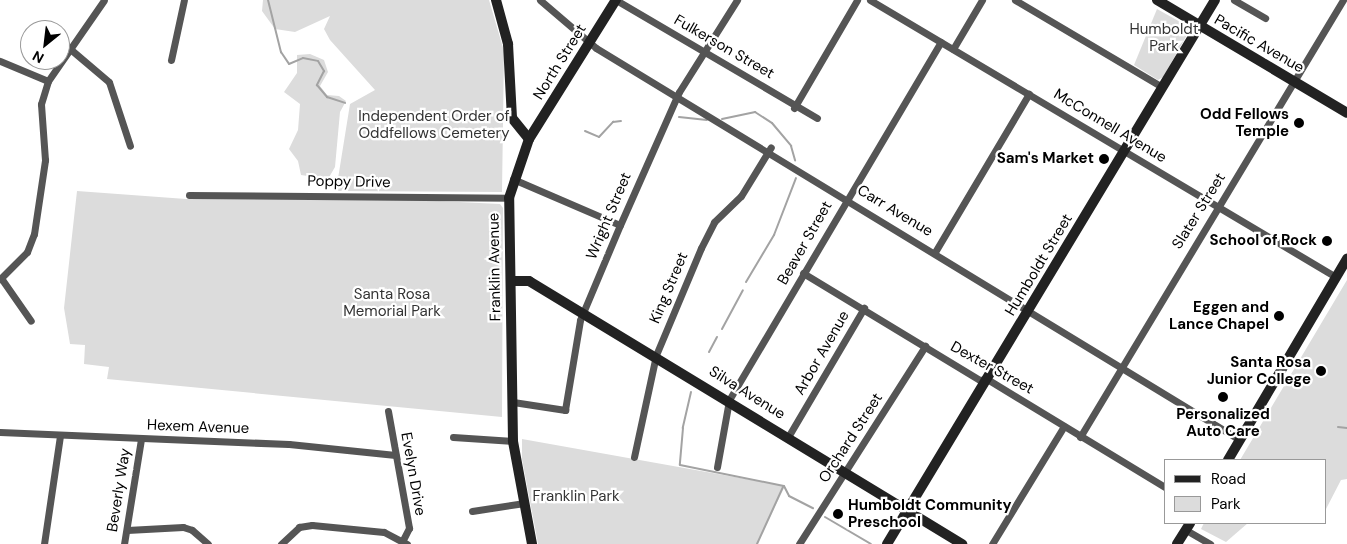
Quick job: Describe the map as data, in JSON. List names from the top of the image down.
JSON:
{
  "streets": {
    "street": [
      "Pacific Avenue",
      "Fulkerson Street",
      "North Street",
      "McConnell Avenue",
      "Poppy Drive",
      "Carr Avenue",
      "Slater Street",
      "Wright Street",
      "Beaver Street",
      "Humboldt Street",
      "Franklin Avenue",
      "King Street",
      "Arbor Avenue",
      "Dexter Street",
      "Silva Avenue",
      "Hexem Avenue",
      "Orchard Street",
      "Evelyn Drive",
      "Beverly Way"
    ]
  },
  "crossings": [
    ["Pacific Avenue", "Slater Street"],
    ["Pacific Avenue", "Humboldt Street"],
    ["Fulkerson Street", "North Street"],
    ["Fulkerson Street", "Wright Street"],
    ["North Street", "Carr Avenue"],
    ["North Street", "Franklin Avenue"],
    ["McConnell Avenue", "Slater Street"],
    ["McConnell Avenue", "Beaver Street"],
    ["McConnell Avenue", "Humboldt Street"],
    ["Poppy Drive", "Franklin Avenue"],
    ["Carr Avenue", "Slater Street"],
    ["Carr Avenue", "Wright Street"],
    ["Carr Avenue", "Beaver Street"],
    ["Carr Avenue", "Humboldt Street"],
    ["Carr Avenue", "King Street"],
    ["Slater Street", "Dexter Street"],
    ["Wright Street", "Franklin Avenue"],
    ["Wright Street", "Silva Avenue"],
    ["Beaver Street", "Dexter Street"],
    ["Beaver Street", "Silva Avenue"],
    ["Humboldt Street", "Dexter Street"],
    ["Humboldt Street", "Silva Avenue"],
    ["Franklin Avenue", "Silva Avenue"],
    ["King Street", "Silva Avenue"],
    ["Arbor Avenue", "Dexter Street"],
    ["Arbor Avenue", "Silva Avenue"],
    ["Dexter Street", "Orchard Street"],
    ["Silva Avenue", "Orchard Street"],
    ["Hexem Avenue", "Evelyn Drive"],
    ["Hexem Avenue", "Beverly Way"]
  ],
  "parks": [
    "Humboldt Park",
    "Independent Order of Oddfellows Cemetery",
    "Santa Rosa Memorial Park",
    "Franklin Park"
  ],
  "places": [
    "Odd Fellows Temple",
    "Sam's Market",
    "School of Rock",
    "Eggen and Lance Chapel",
    "Santa Rosa Junior College",
    "Personalized Auto Care",
    "Humboldt Community Preschool"
  ],
  "legend": ["Road", "Park"],
  "north": "bottom left"
}
